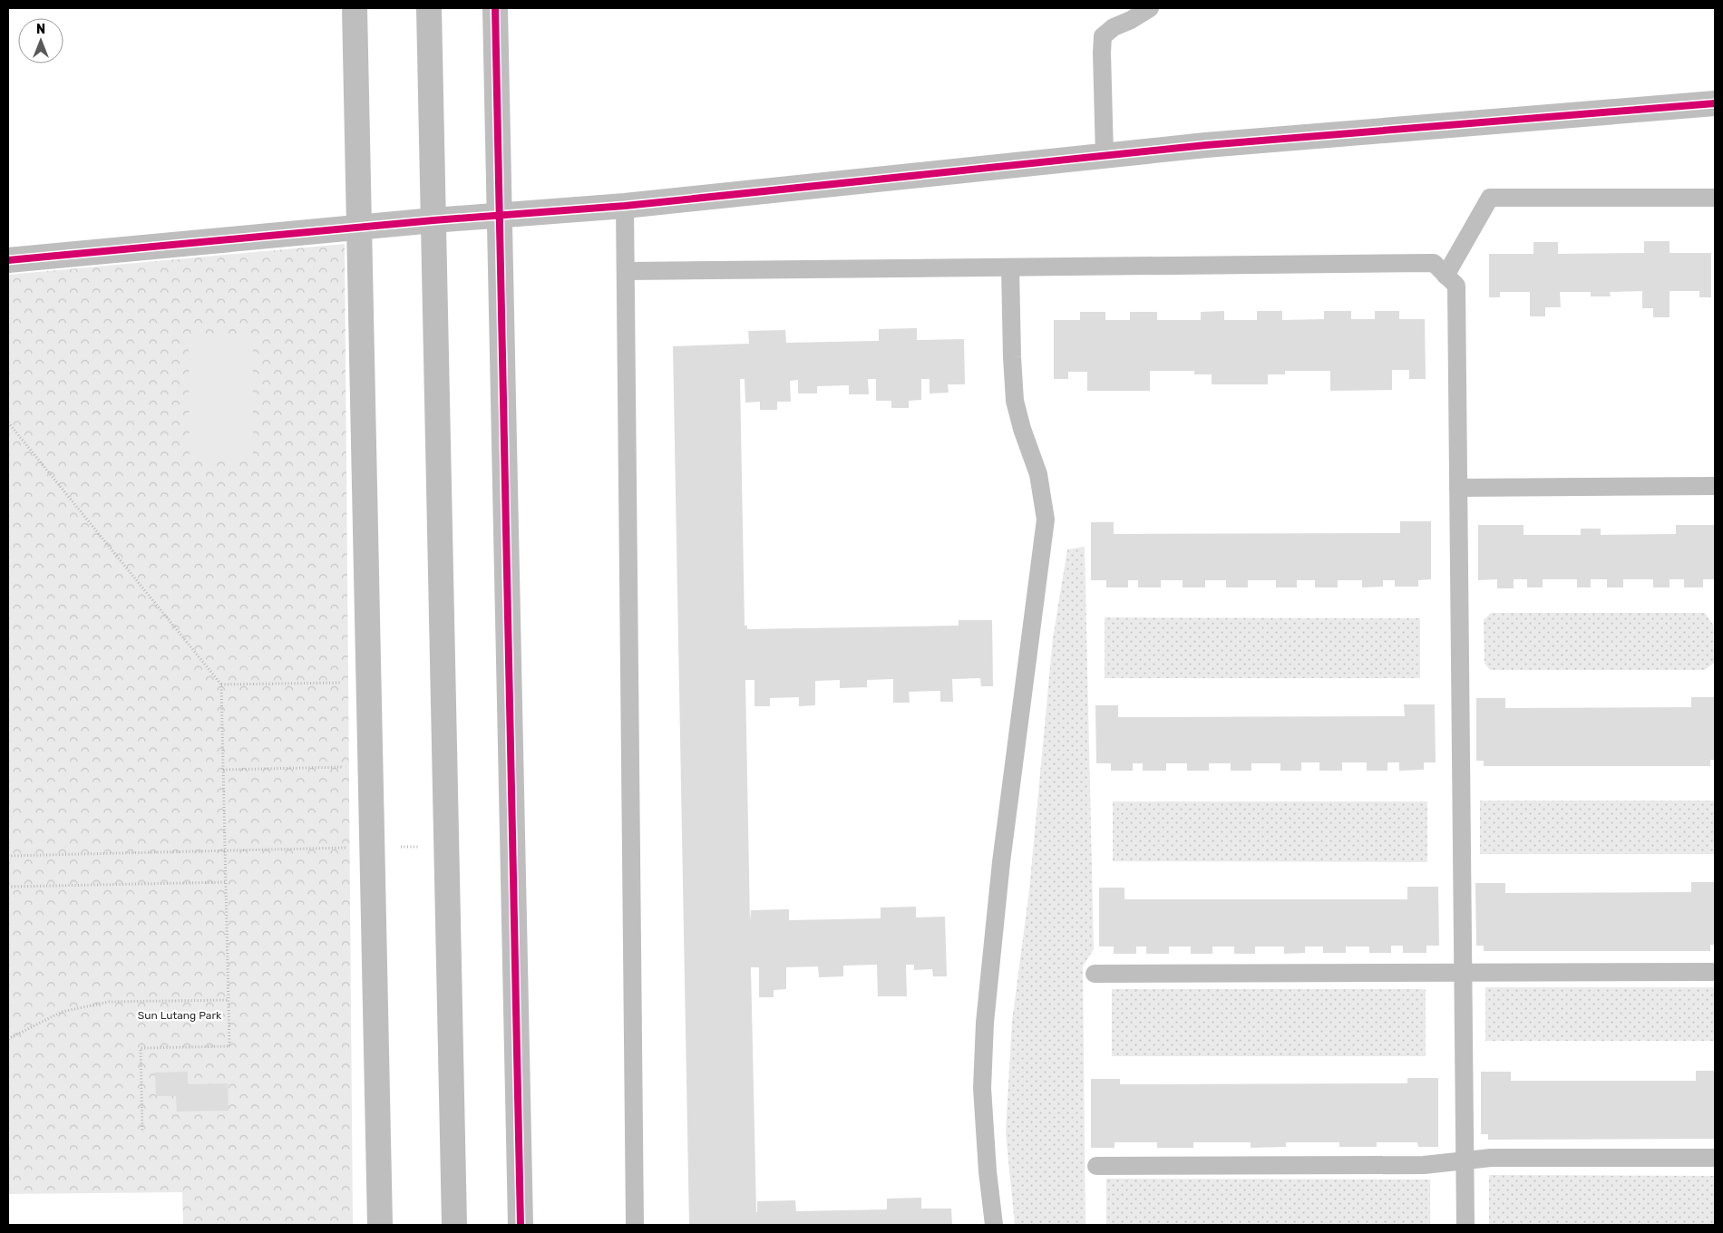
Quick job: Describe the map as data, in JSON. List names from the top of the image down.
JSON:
{
  "parks": ["Sun Lutang Park"],
  "north": "top"
}
